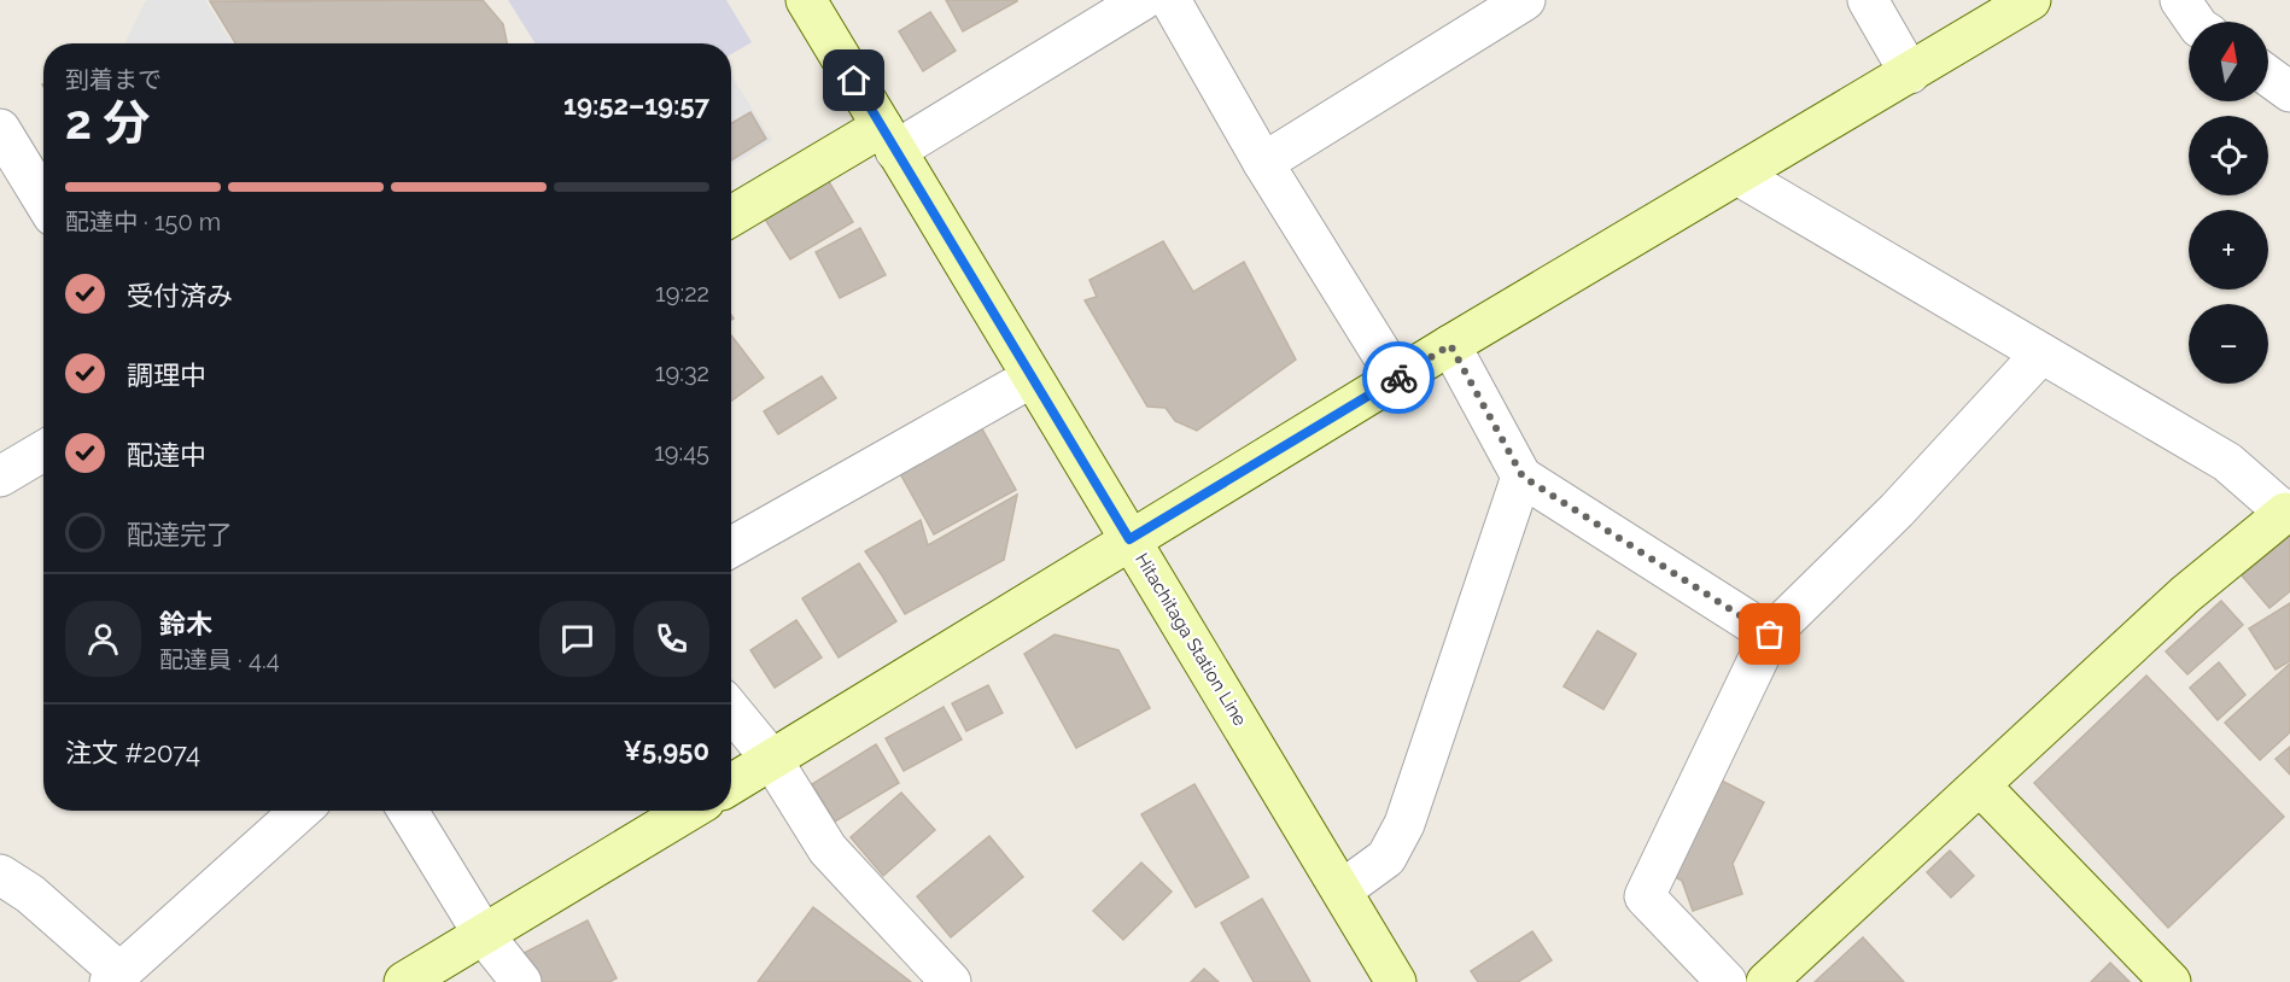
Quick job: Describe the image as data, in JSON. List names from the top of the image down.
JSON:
{
  "streets": {
    "street": ["Hitachitaga Station Line"]
  },
  "north": "top",
  "page": {
    "map_buttons": ["+", "−"],
    "heading": ["2 分", "到着まで", "19:52–19:57"],
    "panel": [
      "鈴木",
      "配達員 · 4.4",
      "注文 #2074",
      "¥5,950"
    ],
    "bar": "配達中 · 150 m",
    "list": [
      ["受付済み", "19:22"],
      ["調理中", "19:32"],
      ["配達中", "19:45"],
      "配達完了"
    ]
  }
}
